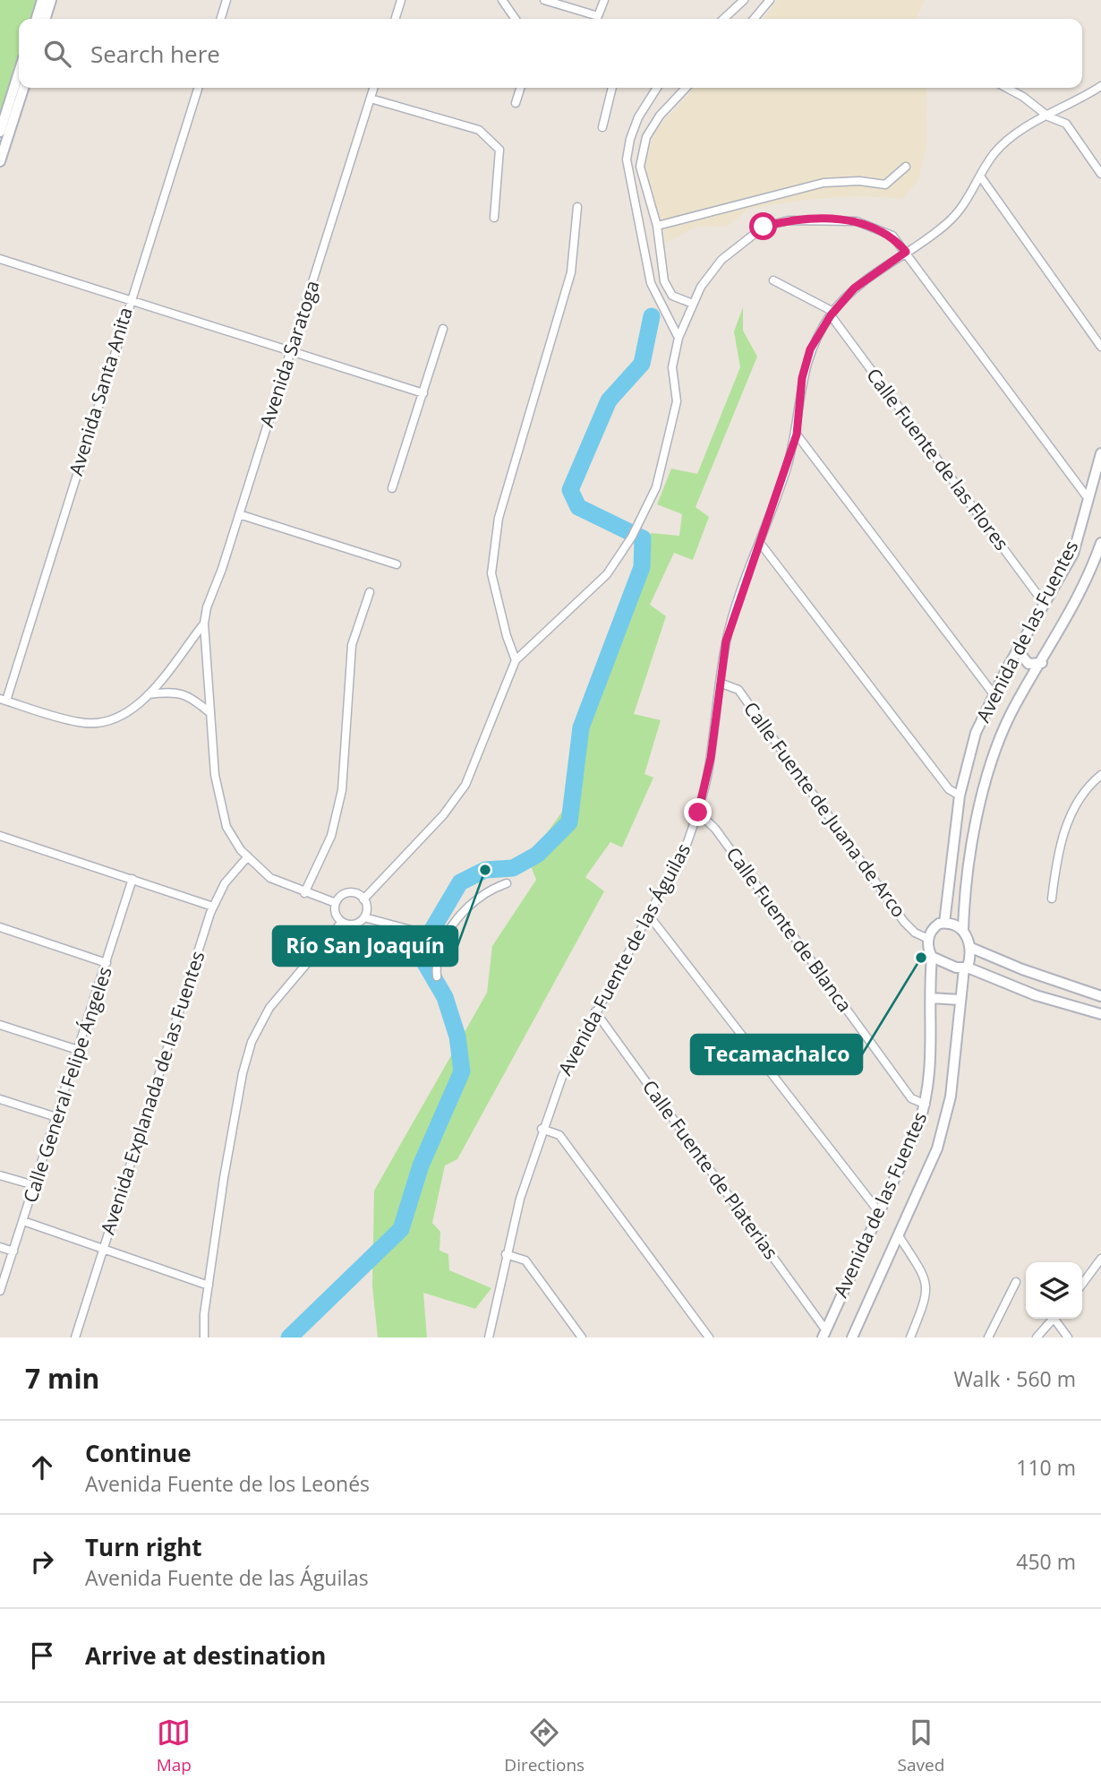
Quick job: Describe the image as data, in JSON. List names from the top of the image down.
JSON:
{
  "streets": {
    "main road": ["Avenida de las Fuentes"],
    "street": [
      "Avenida Saratoga",
      "Avenida Santa Anita",
      "Calle Fuente de las Flores",
      "Calle Fuente de Juana de Arco",
      "Calle Fuente de Blanca",
      "Avenida Fuente de las Águilas",
      "Calle General Felipe Ángeles",
      "Avenida Explanada de las Fuentes",
      "Calle Fuente de Platerias"
    ]
  },
  "crossings": [
    ["Calle Fuente de las Flores", "Avenida de las Fuentes"],
    ["Calle Fuente de las Flores", "Avenida Fuente de las Águilas"],
    ["Avenida de las Fuentes", "Calle Fuente de Juana de Arco"],
    ["Avenida de las Fuentes", "Calle Fuente de Blanca"],
    ["Avenida de las Fuentes", "Calle Fuente de Platerias"],
    ["Calle Fuente de Juana de Arco", "Avenida Fuente de las Águilas"],
    ["Calle Fuente de Blanca", "Avenida Fuente de las Águilas"],
    ["Avenida Fuente de las Águilas", "Calle Fuente de Platerias"]
  ],
  "places": ["Río San Joaquín", "Tecamachalco"],
  "page": {
    "search": "Search here",
    "heading": ["7 min", "Walk · 560 m"],
    "list": [
      ["Continue", "Avenida Fuente de los Leonés", "110 m"],
      ["Turn right", "Avenida Fuente de las Águilas", "450 m"],
      "Arrive at destination"
    ],
    "nav": ["Map", "Directions", "Saved"]
  }
}
